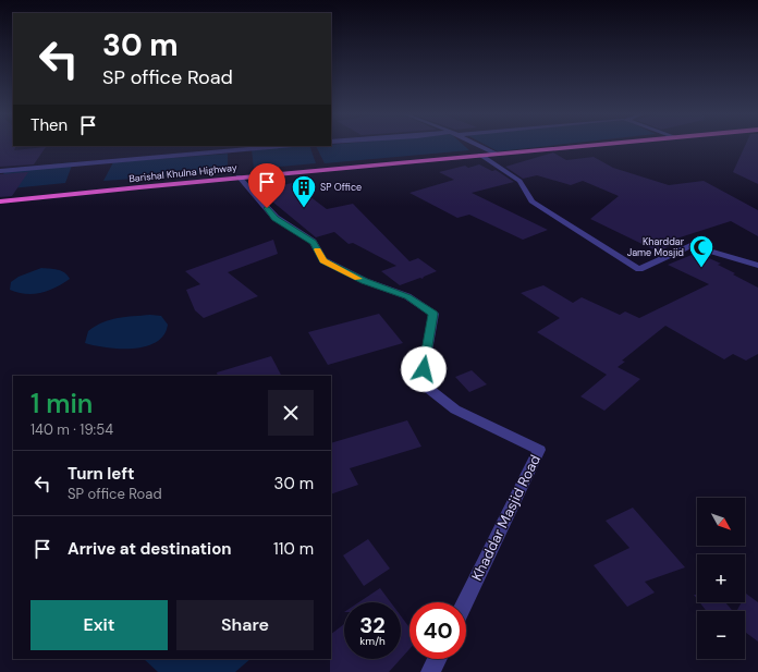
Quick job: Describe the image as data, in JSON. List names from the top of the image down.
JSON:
{
  "streets": {
    "highway": ["Barishal Khulna Highway"],
    "street": ["Khaddar Masjid Road"]
  },
  "crossings": [
    ["Barishal Khulna Highway", "Khaddar Masjid Road"]
  ],
  "places": {
    "building": ["SP Office"],
    "mosque": ["Kharddar Jame Mosjid"]
  },
  "north": "bottom right",
  "page": {
    "turn": ["30 m", "SP office Road"],
    "then": "Then",
    "heading": ["1 min", "140 m · 19:54"],
    "list": [
      {
        "name": "Turn left",
        "note": "SP office Road",
        "value": "30 m"
      },
      {
        "name": "Arrive at destination",
        "value": "110 m"
      }
    ],
    "map_buttons": ["+", "−"],
    "buttons": ["Exit", "Share"],
    "speed": "32 km/h",
    "limit": "40"
  }
}
